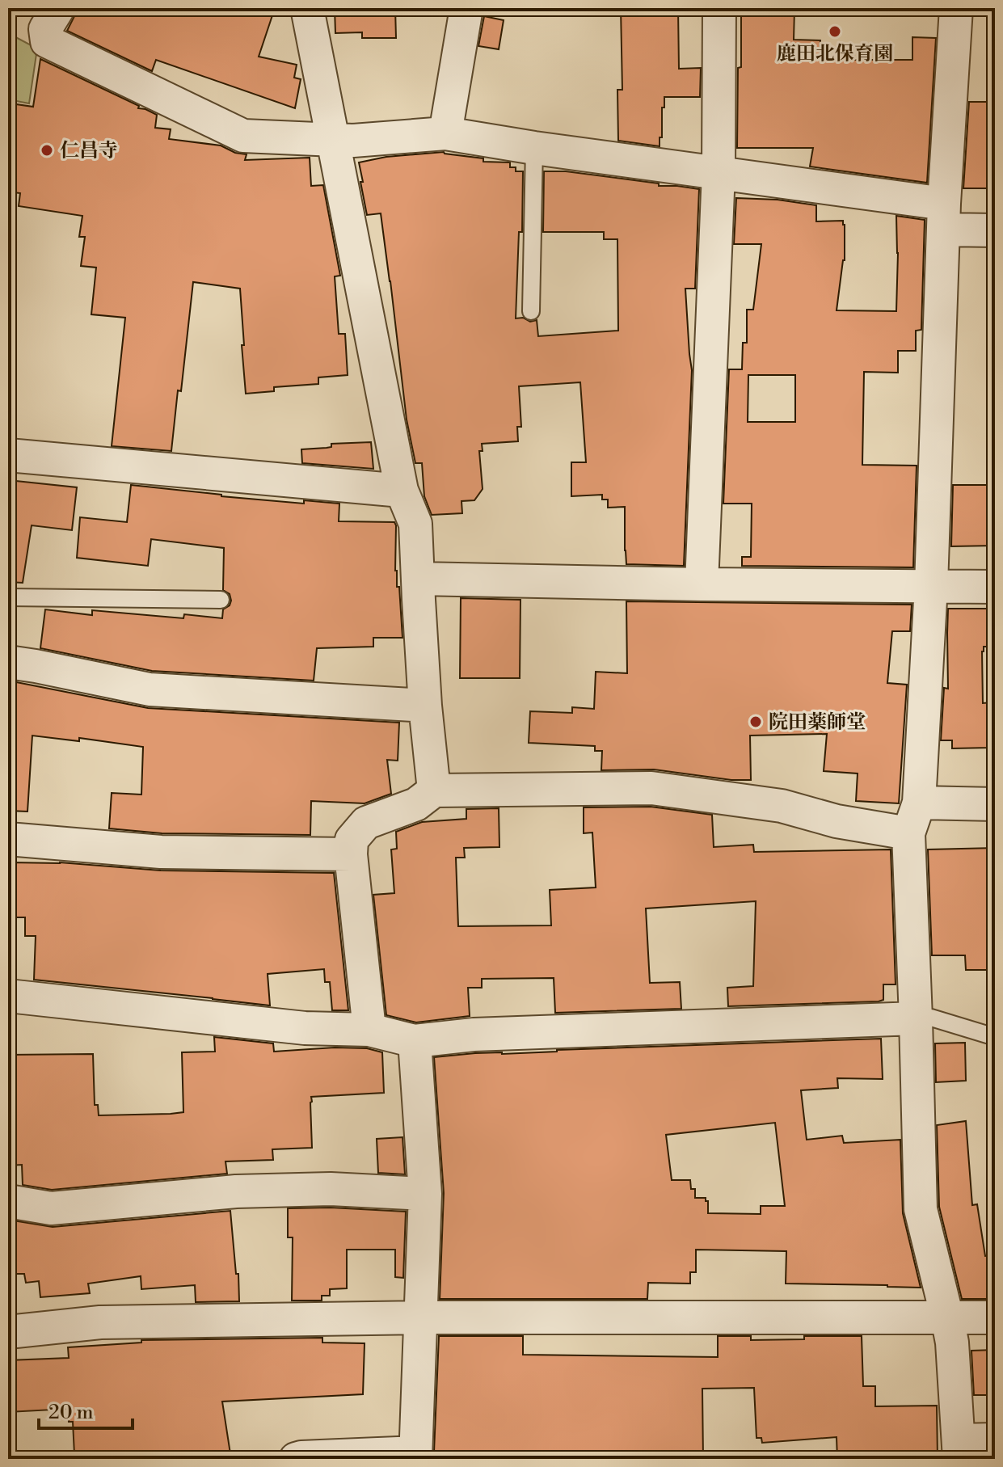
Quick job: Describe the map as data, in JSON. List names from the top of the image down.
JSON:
{
  "places": ["鹿田北保育園", "仁昌寺", "院田薬師堂"],
  "scale_bar": "20 m"
}
